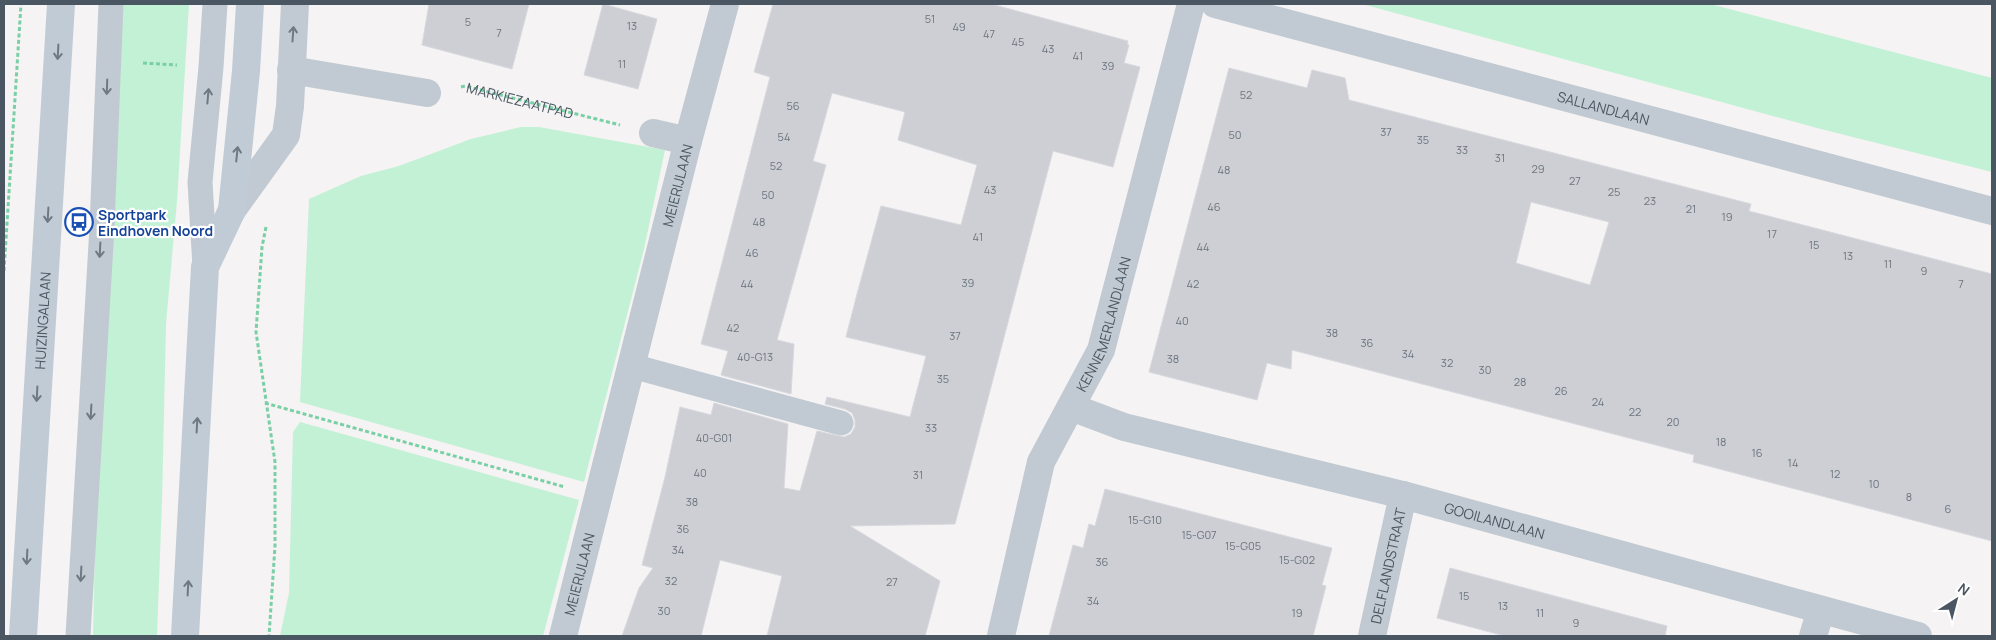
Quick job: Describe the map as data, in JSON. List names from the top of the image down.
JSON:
{
  "streets": {
    "main road": ["HUIZINGALAAN"],
    "street": [
      "SALLANDLAAN",
      "MEIERIJLAAN",
      "KENNEMERLANDLAAN",
      "GOOILANDLAAN",
      "DELFLANDSTRAAT"
    ],
    "path": ["MARKIEZAATPAD"]
  },
  "crossings": [
    ["KENNEMERLANDLAAN", "GOOILANDLAAN"],
    ["GOOILANDLAAN", "DELFLANDSTRAAT"]
  ],
  "places": {
    "bus stop": ["Sportpark Eindhoven Noord"]
  },
  "house_numbers": [
    "51",
    "5",
    "13",
    "49",
    "7",
    "47",
    "45",
    "43",
    "41",
    "11",
    "39",
    "52",
    "56",
    "37",
    "50",
    "54",
    "35",
    "33",
    "31",
    "52",
    "29",
    "48",
    "27",
    "43",
    "25",
    "50",
    "23",
    "46",
    "21",
    "19",
    "48",
    "17",
    "41",
    "15",
    "44",
    "46",
    "13",
    "11",
    "9",
    "39",
    "44",
    "42",
    "7",
    "40",
    "42",
    "38",
    "37",
    "36",
    "34",
    "40-G13",
    "38",
    "32",
    "30",
    "35",
    "28",
    "26",
    "24",
    "22",
    "20",
    "33",
    "40-G01",
    "18",
    "16",
    "14",
    "40",
    "12",
    "31",
    "10",
    "8",
    "38",
    "6",
    "15-G10",
    "36",
    "15-G07",
    "15-G05",
    "34",
    "15-G02",
    "36",
    "32",
    "27",
    "15",
    "34",
    "13",
    "30",
    "19",
    "11",
    "9"
  ],
  "north": "top right"
}
